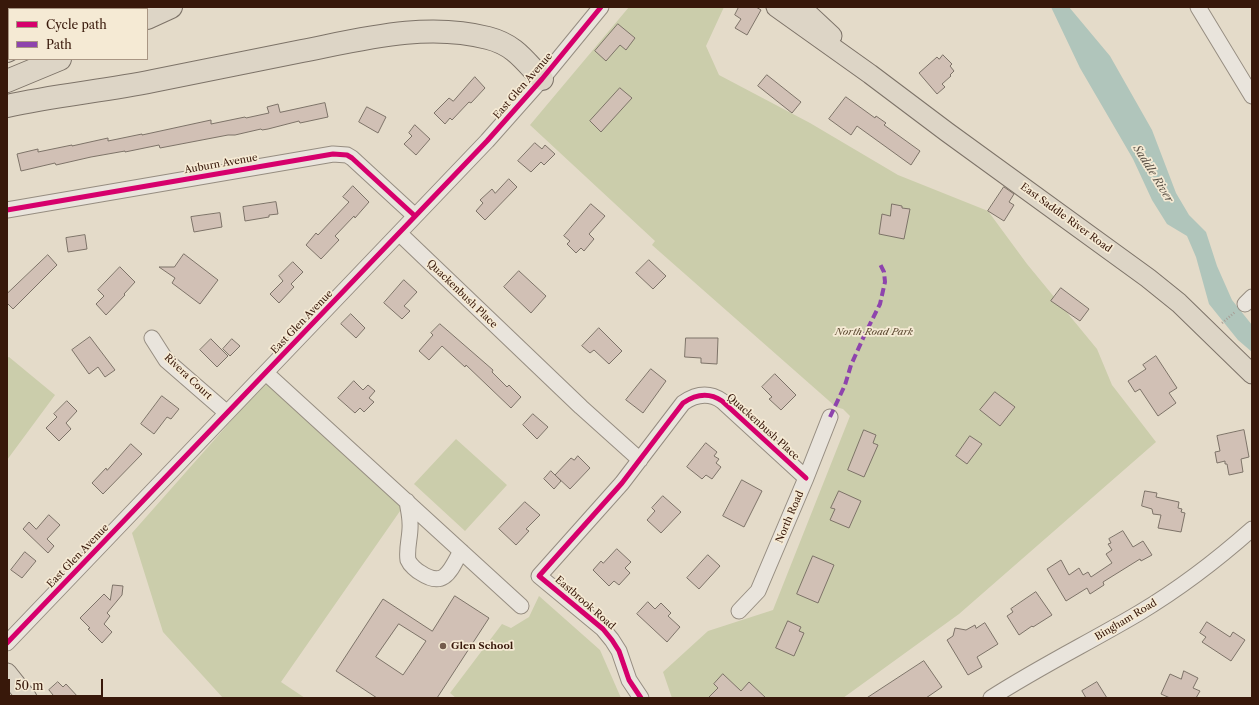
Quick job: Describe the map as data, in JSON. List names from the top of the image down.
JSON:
{
  "streets": {
    "main road": ["East Saddle River Road"],
    "street": [
      "East Glen Avenue",
      "Auburn Avenue",
      "Quackenbush Place",
      "Rivera Court",
      "North Road",
      "Eastbrook Road",
      "Bingham Road"
    ]
  },
  "crossings": [
    ["East Glen Avenue", "Auburn Avenue"],
    ["East Glen Avenue", "Quackenbush Place"],
    ["East Glen Avenue", "Rivera Court"],
    ["Quackenbush Place", "North Road"],
    ["Quackenbush Place", "Eastbrook Road"]
  ],
  "water": ["Saddle River"],
  "parks": ["North Road Park"],
  "places": ["Glen School"],
  "legend": ["Cycle path", "Path"],
  "scale_bar": "50 m"
}
